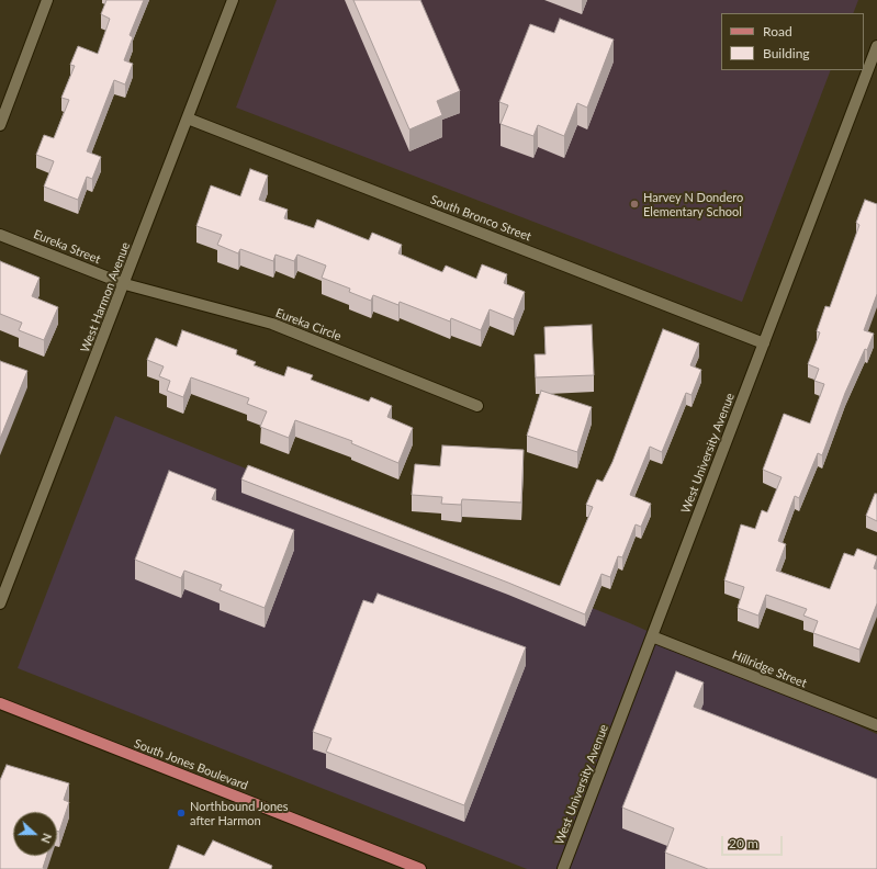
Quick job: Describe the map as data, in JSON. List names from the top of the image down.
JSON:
{
  "streets": {
    "main road": ["South Jones Boulevard"],
    "street": [
      "South Bronco Street",
      "Eureka Street",
      "West Harmon Avenue",
      "Eureka Circle",
      "West University Avenue",
      "Hillridge Street"
    ]
  },
  "crossings": [
    ["South Bronco Street", "West Harmon Avenue"],
    ["South Bronco Street", "West University Avenue"],
    ["Eureka Street", "West Harmon Avenue"],
    ["Eureka Street", "Eureka Circle"],
    ["West Harmon Avenue", "Eureka Circle"],
    ["West University Avenue", "Hillridge Street"]
  ],
  "places": ["Harvey N Dondero Elementary School", "Northbound Jones after Harmon"],
  "legend": ["Road", "Building"],
  "scale_bar": "20 m",
  "north": "right"
}
